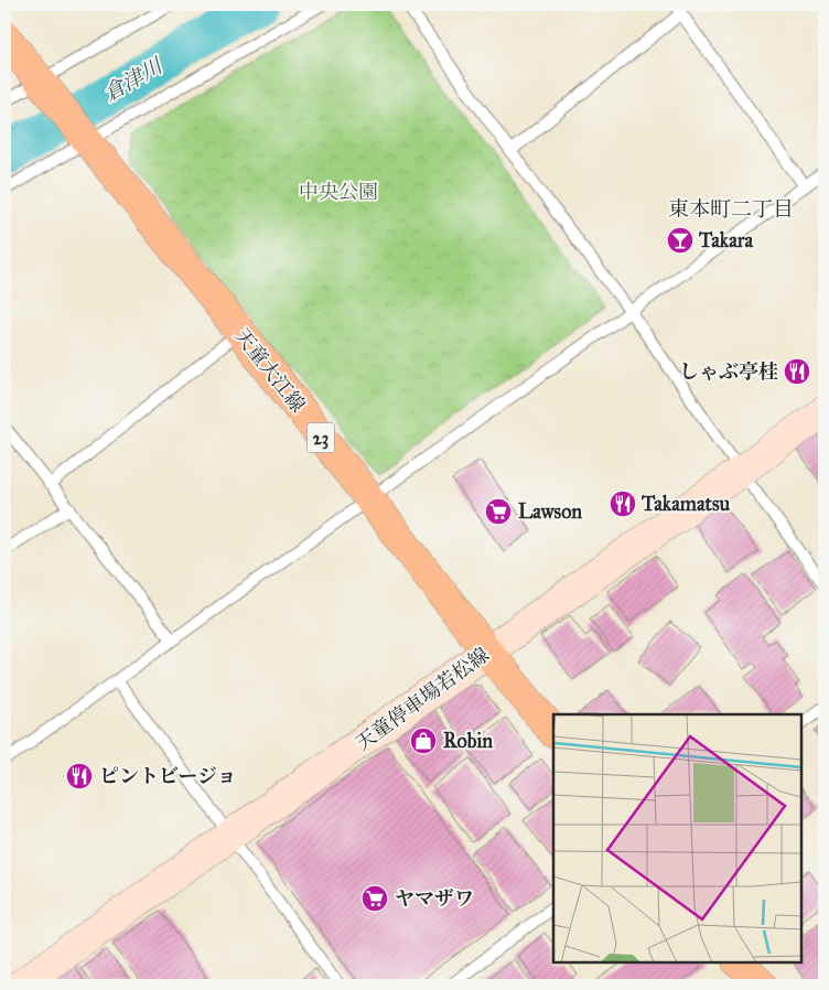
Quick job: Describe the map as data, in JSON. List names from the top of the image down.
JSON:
{
  "streets": {
    "main road": ["天童大江線", "23", "天童停車場若松線"]
  },
  "crossings": [
    ["天童大江線", "天童停車場若松線"]
  ],
  "districts": ["東本町二丁目"],
  "water": ["倉津川"],
  "parks": ["中央公園"],
  "places": {
    "bar": ["Takara"],
    "restaurant": ["しゃぶ亭桂", "Takamatsu", "ピントビージョ"],
    "supermarket": ["Lawson", "ヤマザワ"],
    "shop": ["Robin"]
  }
}
